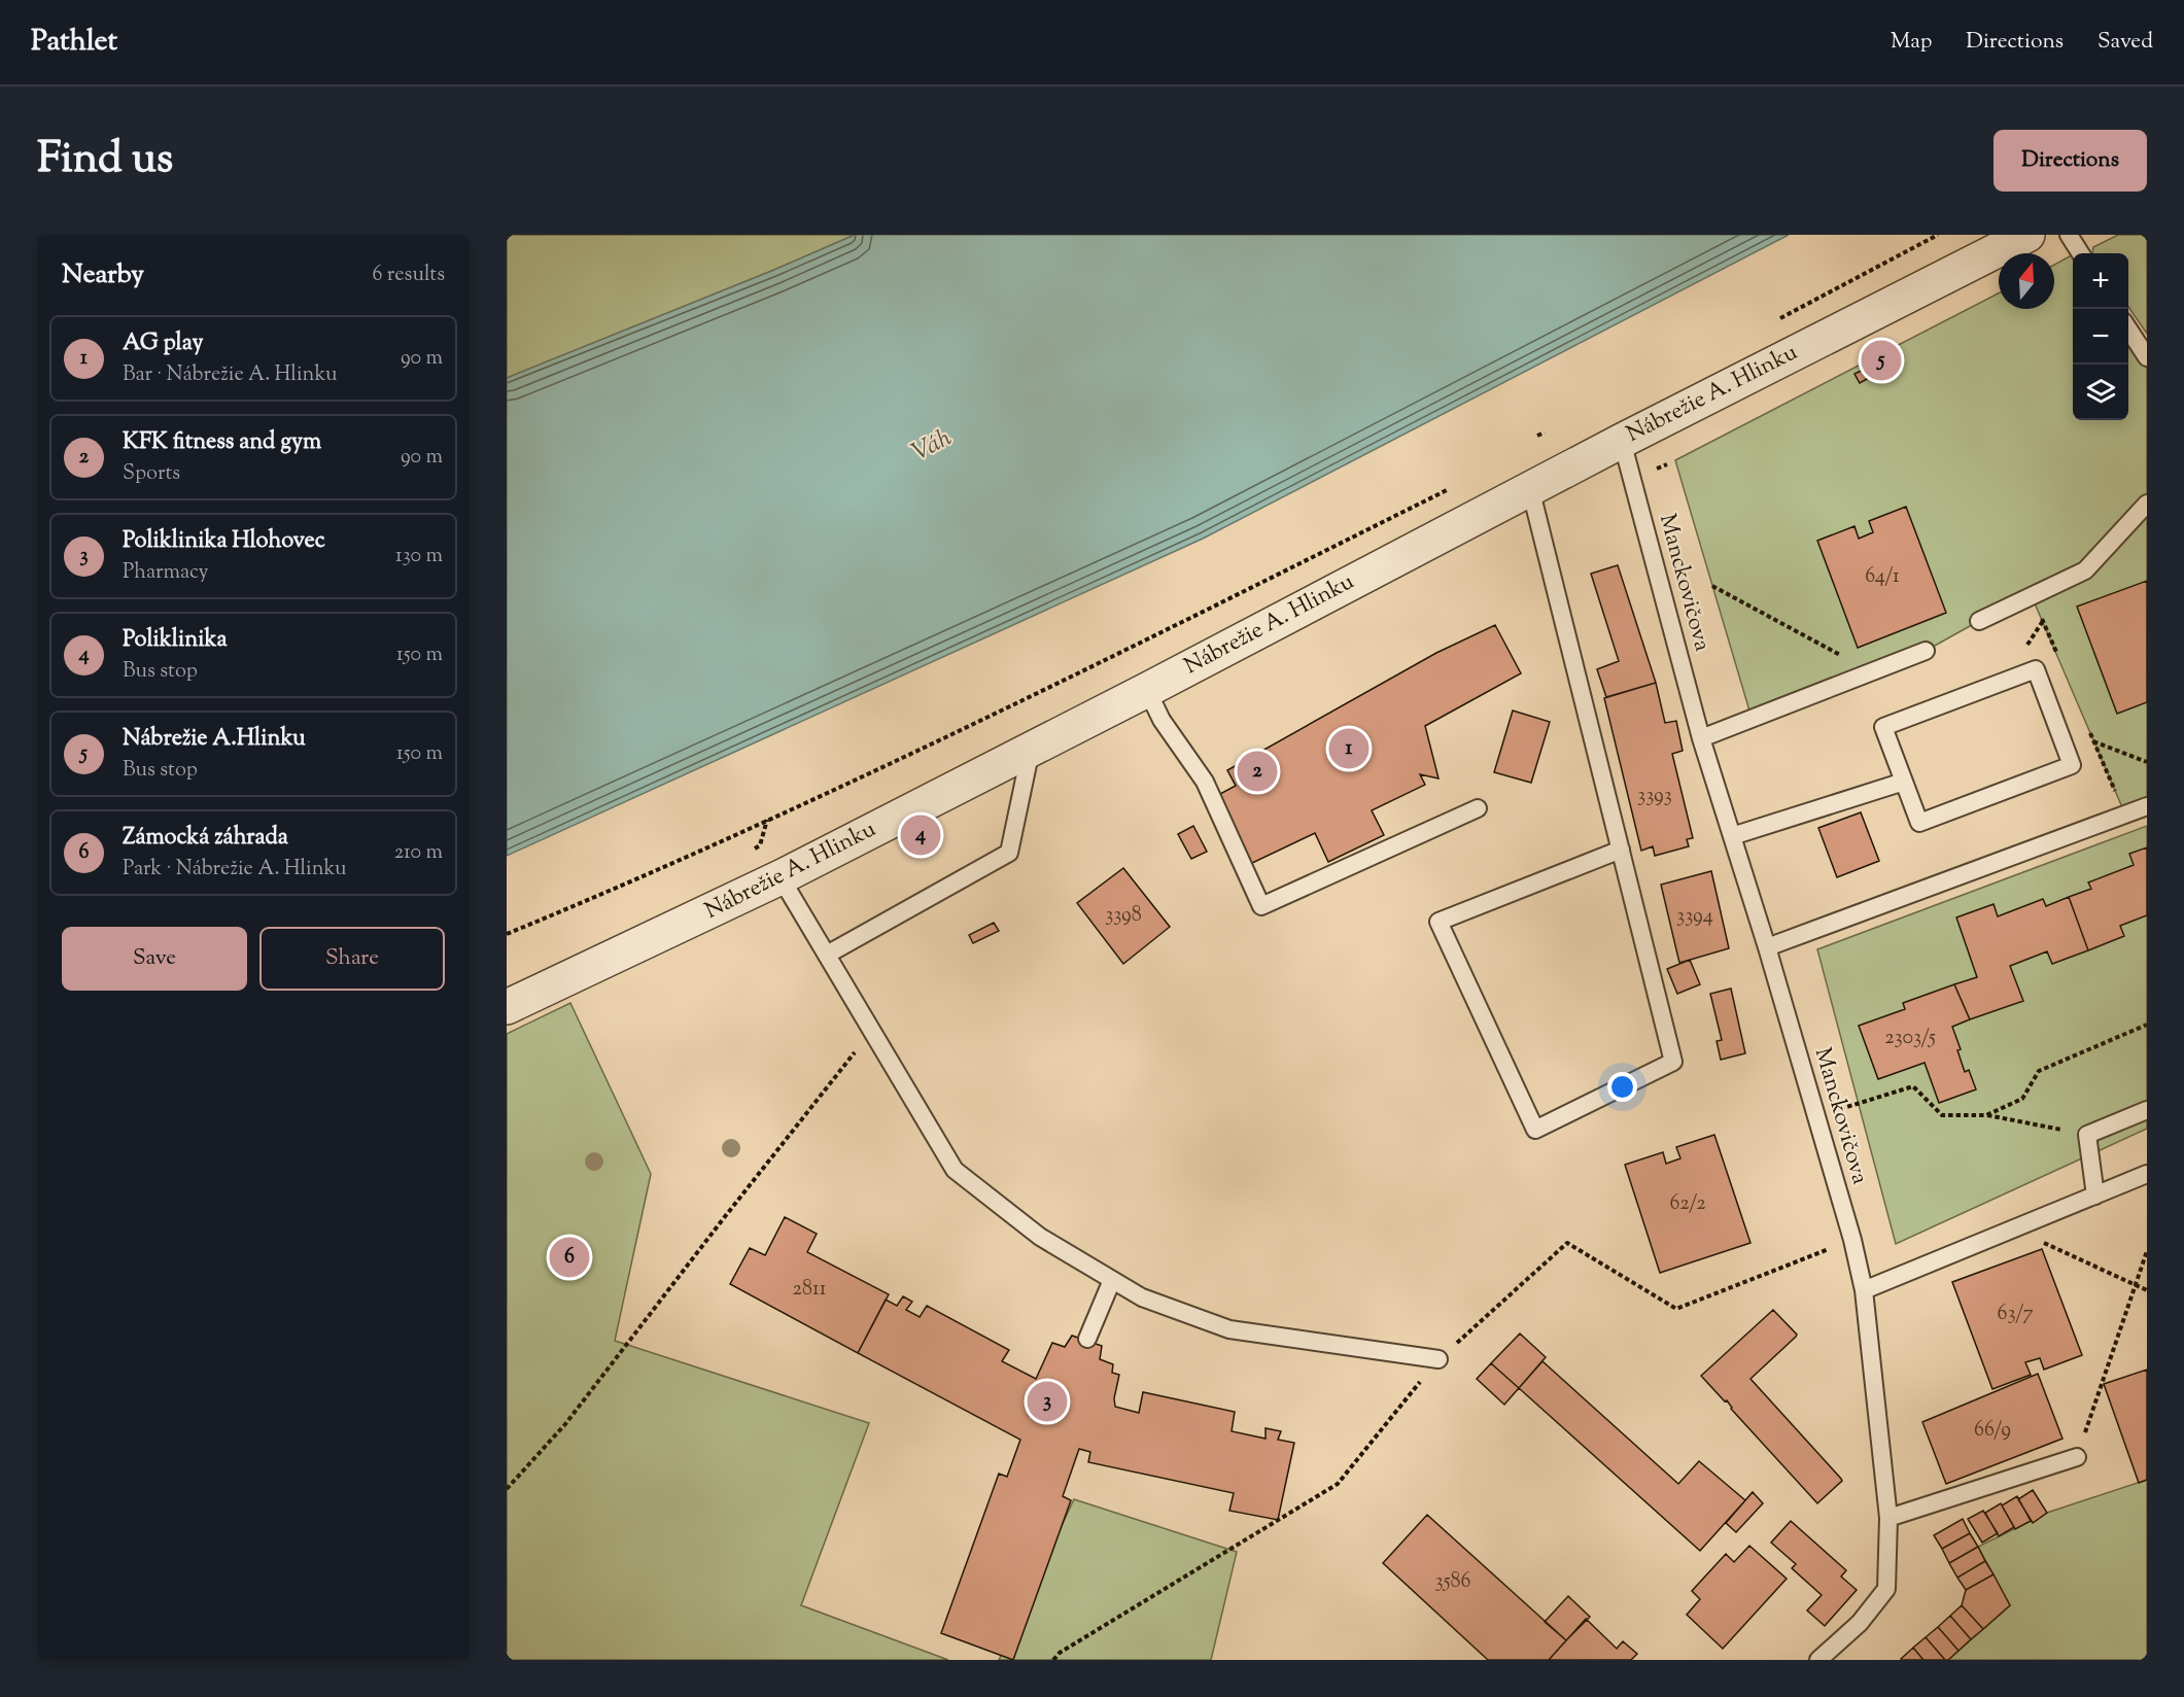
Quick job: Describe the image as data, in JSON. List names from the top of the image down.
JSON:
{
  "streets": {
    "street": ["Nábrežie A. Hlinku"],
    "lane": ["Manckovičova"]
  },
  "crossings": [
    ["Nábrežie A. Hlinku", "Manckovičova"]
  ],
  "water": ["Váh"],
  "house_numbers": [
    "64/1",
    "3393",
    "3398",
    "3394",
    "2303/5",
    "62/2",
    "2811",
    "63/7",
    "66/9",
    "3586"
  ],
  "north": "top",
  "page": {
    "header": "Pathlet",
    "nav": ["Map", "Directions", "Saved"],
    "title": "Find us",
    "buttons": [
      "Directions",
      ["Save", "Share"]
    ],
    "heading": ["Nearby", "6 results"],
    "map_buttons": ["+", "−"],
    "list": [
      {
        "mark": "1",
        "name": "AG play",
        "note": "Bar · Nábrežie A. Hlinku",
        "value": "90 m"
      },
      {
        "mark": "2",
        "name": "KFK fitness and gym",
        "note": "Sports",
        "value": "90 m"
      },
      {
        "mark": "3",
        "name": "Poliklinika Hlohovec",
        "note": "Pharmacy",
        "value": "130 m"
      },
      {
        "mark": "4",
        "name": "Poliklinika",
        "note": "Bus stop",
        "value": "150 m"
      },
      {
        "mark": "5",
        "name": "Nábrežie A.Hlinku",
        "note": "Bus stop",
        "value": "150 m"
      },
      {
        "mark": "6",
        "name": "Zámocká záhrada",
        "note": "Park · Nábrežie A. Hlinku",
        "value": "210 m"
      }
    ],
    "pins": [
      "5",
      "1",
      "2",
      "4",
      "6",
      "3"
    ]
  }
}
